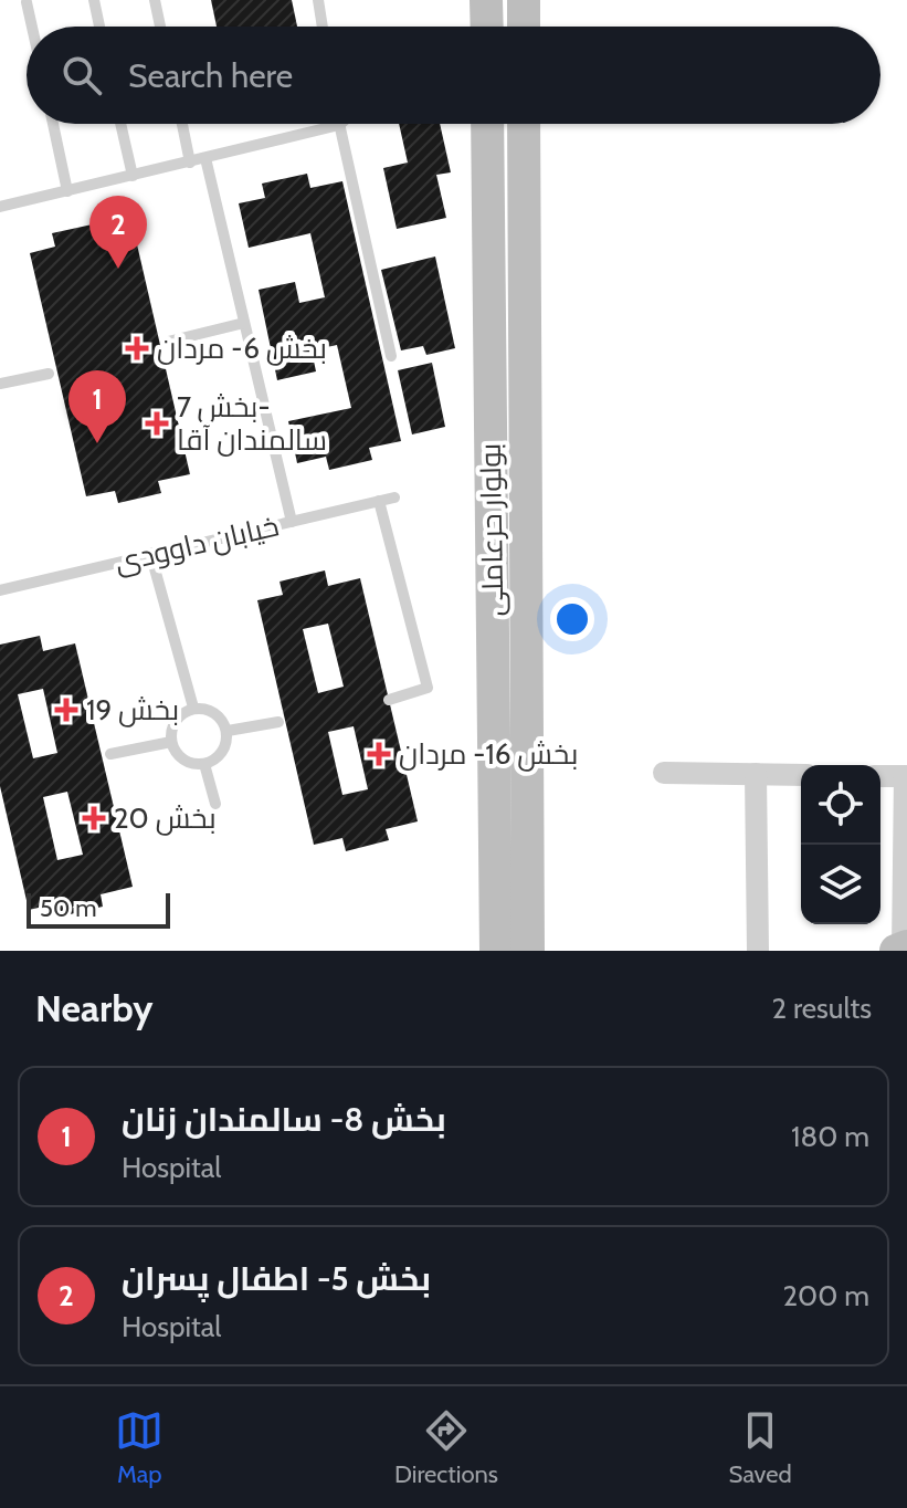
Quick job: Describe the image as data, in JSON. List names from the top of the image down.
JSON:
{
  "streets": {
    "main road": ["بولوار حرعاملی"],
    "lane": ["خیابان داوودی"]
  },
  "places": {
    "health": [
      "بخش 6- مردان",
      "بخش 7- سالمندان آقا",
      "بخش 19",
      "بخش 16- مردان",
      "بخش 20"
    ]
  },
  "scale_bar": "50 m",
  "page": {
    "search": "Search here",
    "pins": ["2", "1"],
    "scale": "50 m",
    "heading": ["Nearby", "2 results"],
    "list": [
      {
        "mark": "1",
        "name": "بخش 8- سالمندان زنان",
        "note": "Hospital",
        "value": "180 m"
      },
      {
        "mark": "2",
        "name": "بخش 5- اطفال پسران",
        "note": "Hospital",
        "value": "200 m"
      }
    ],
    "nav": ["Map", "Directions", "Saved"]
  }
}
